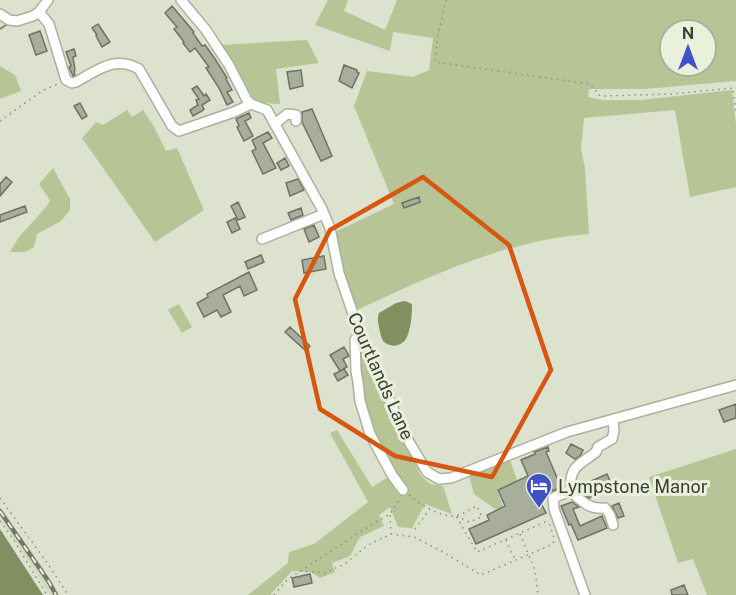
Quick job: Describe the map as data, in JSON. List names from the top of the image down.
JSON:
{
  "streets": {
    "street": ["Courtlands Lane"]
  },
  "places": {
    "hotel": ["Lympstone Manor"]
  },
  "north": "top"
}
